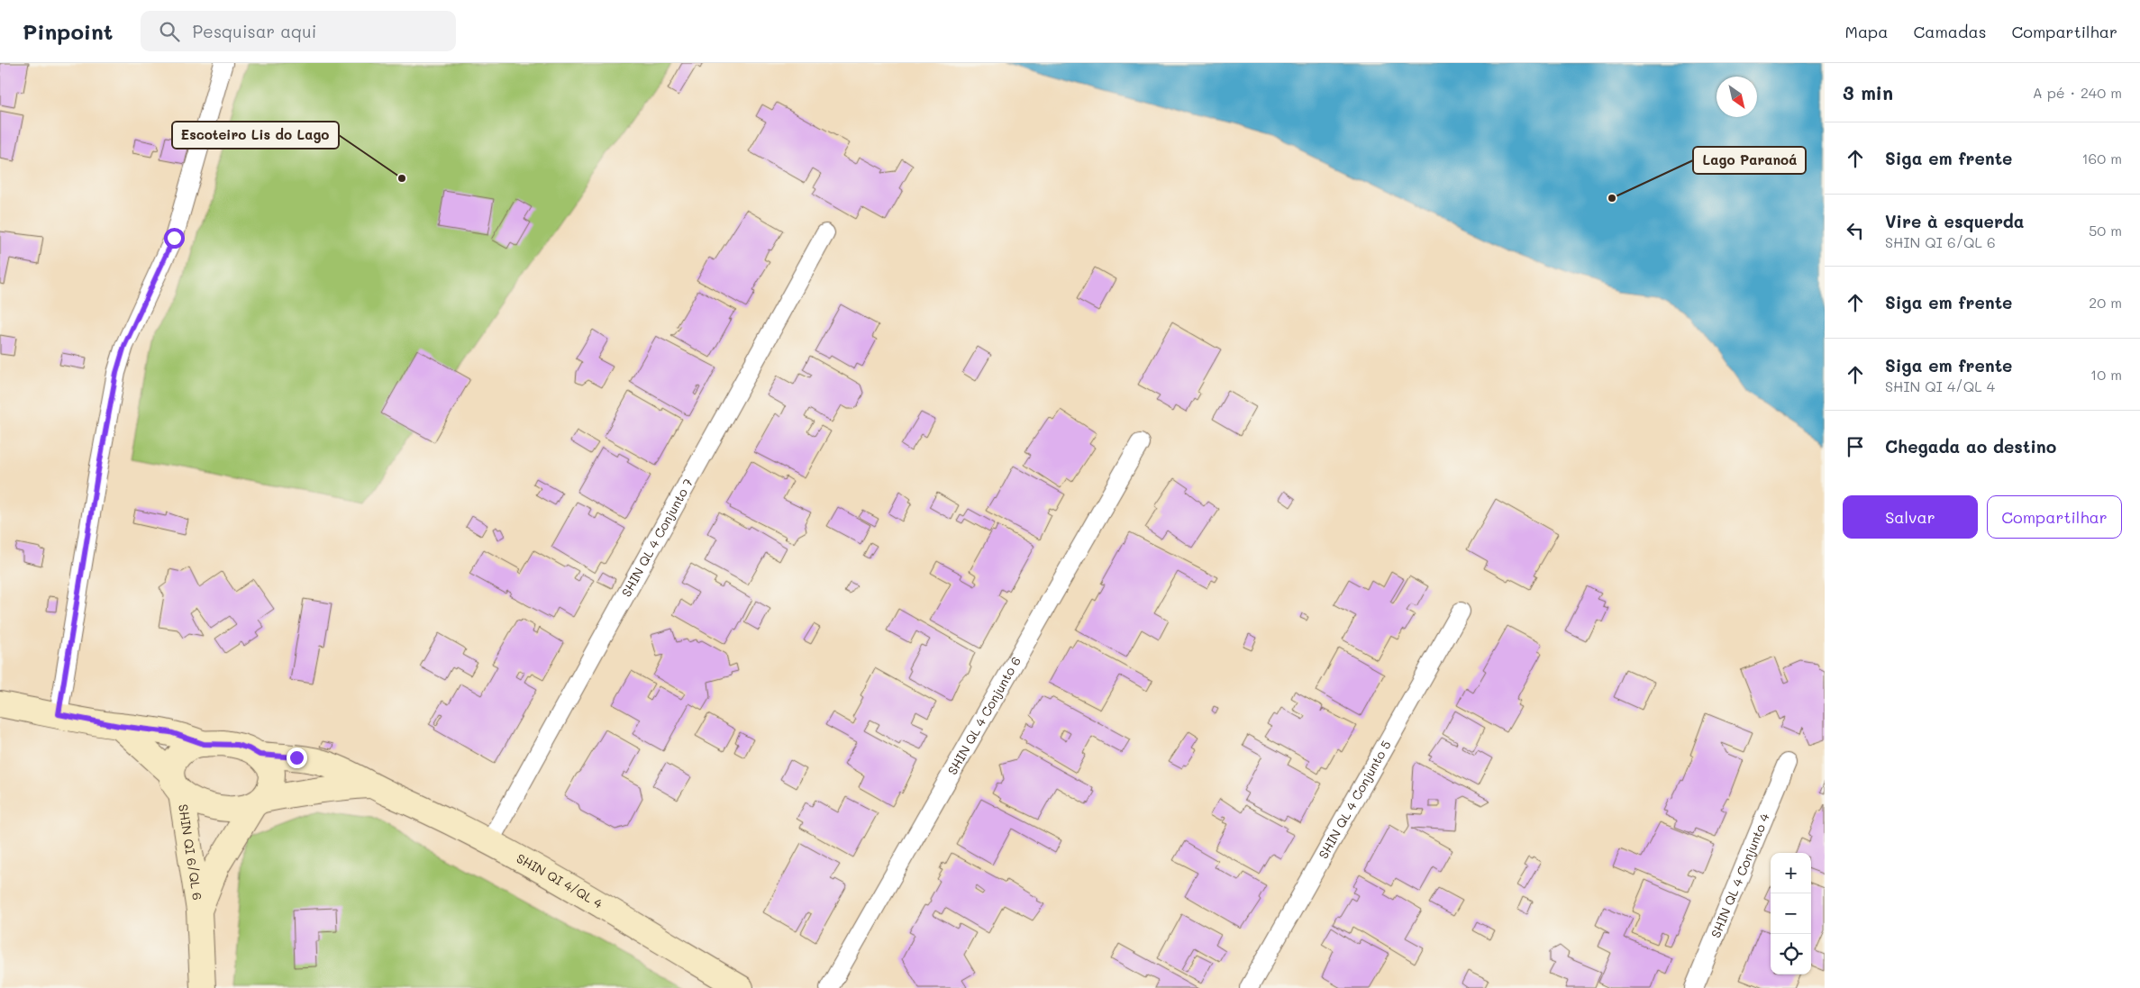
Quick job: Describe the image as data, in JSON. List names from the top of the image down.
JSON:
{
  "streets": {
    "street": [
      "SHIN QL 4 Conjunto 7",
      "SHIN QL 4 Conjunto 6",
      "SHIN QL 4 Conjunto 5",
      "SHIN QI 6/QL 6",
      "SHIN QL 4 Conjunto 4",
      "SHIN QI 4/QL 4"
    ]
  },
  "crossings": [
    ["SHIN QL 4 Conjunto 7", "SHIN QI 4/QL 4"],
    ["SHIN QI 6/QL 6", "SHIN QI 4/QL 4"]
  ],
  "places": ["Escoteiro Lis do Lago", "Lago Paranoá"],
  "north": "bottom right",
  "page": {
    "header": "Pinpoint",
    "search": "Pesquisar aqui",
    "nav": ["Mapa", "Camadas", "Compartilhar"],
    "heading": ["3 min", "A pé · 240 m"],
    "list": [
      ["Siga em frente", "160 m"],
      ["Vire à esquerda", "SHIN QI 6/QL 6", "50 m"],
      ["Siga em frente", "20 m"],
      ["Siga em frente", "SHIN QI 4/QL 4", "10 m"],
      "Chegada ao destino"
    ],
    "buttons": ["Salvar", "Compartilhar"],
    "map_buttons": ["+", "−"]
  }
}
